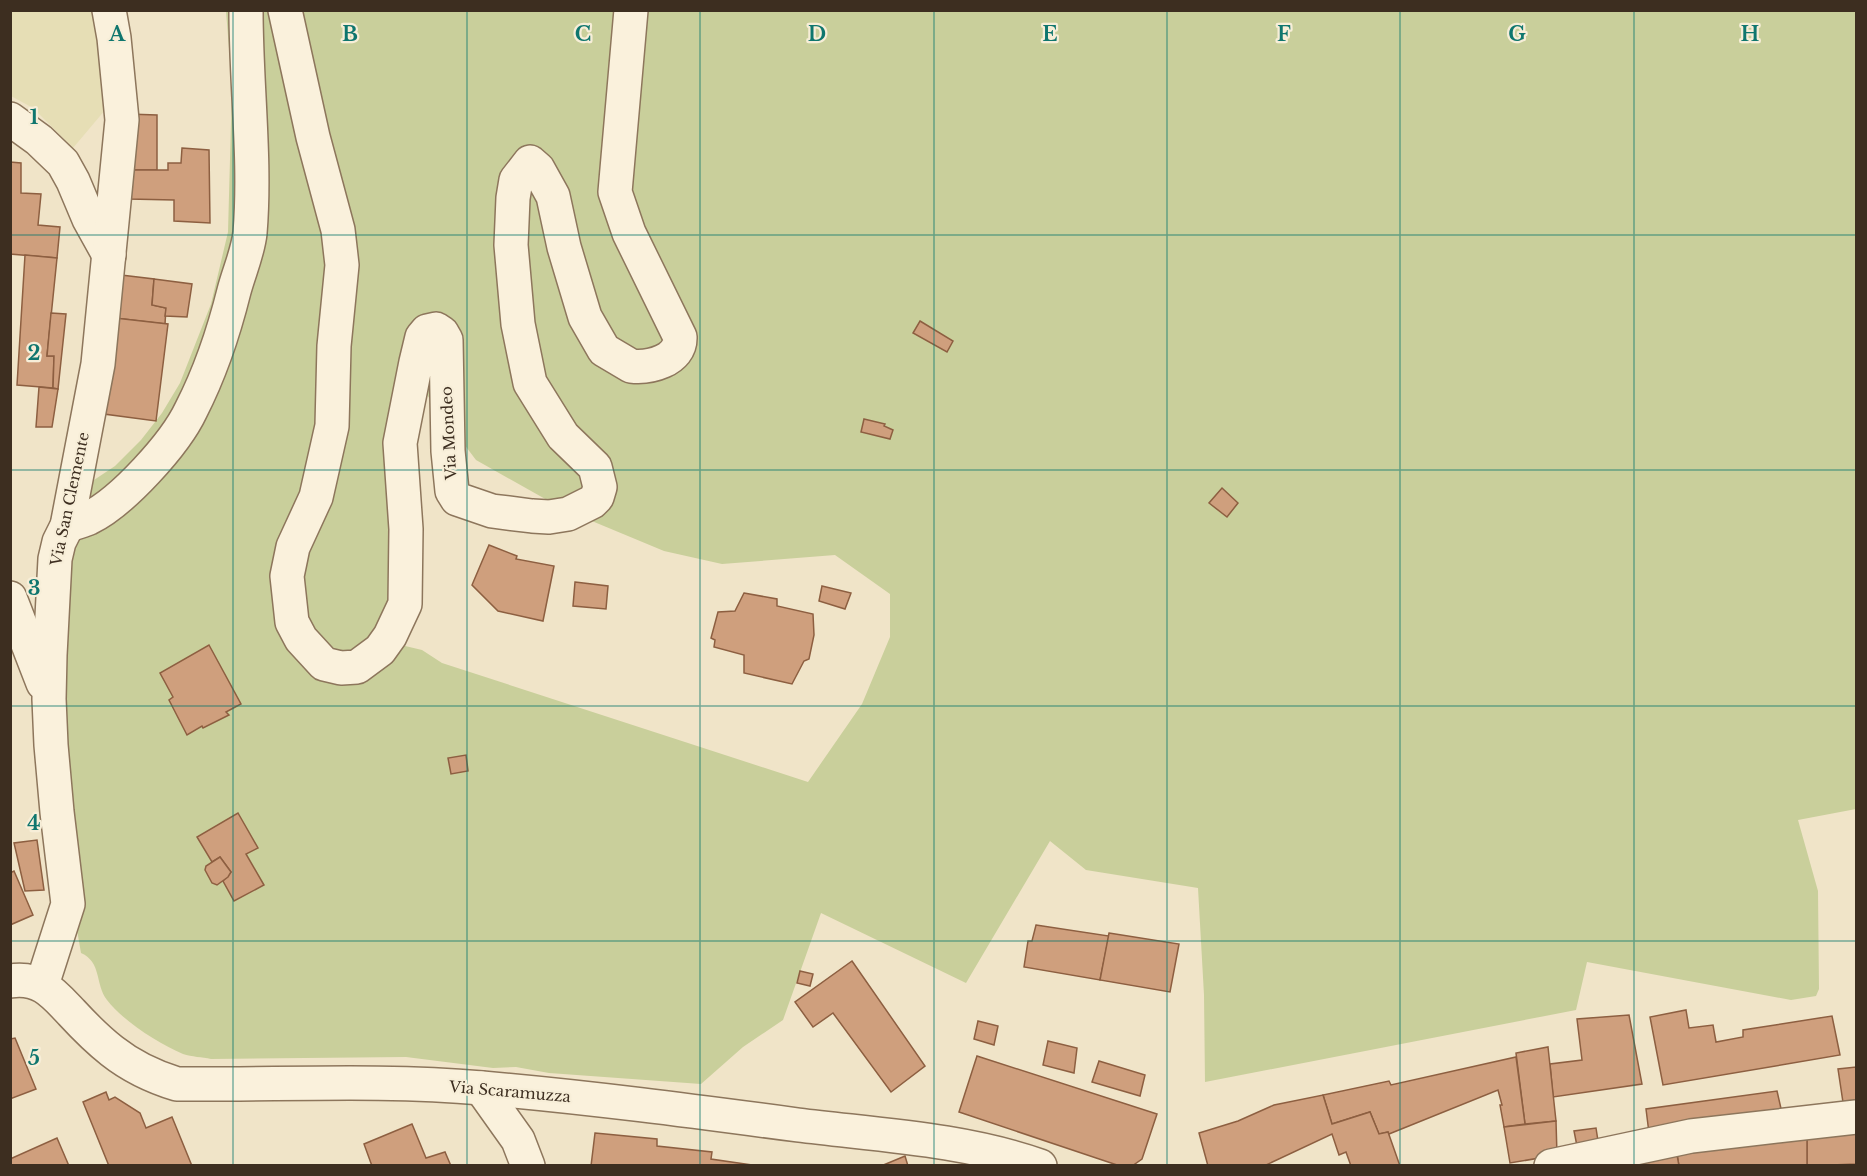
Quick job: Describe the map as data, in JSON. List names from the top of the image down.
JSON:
{
  "streets": {
    "street": ["Via Mondeo", "Via San Clemente", "Via Scaramuzza"]
  },
  "crossings": [
    ["Via San Clemente", "Via Scaramuzza"]
  ],
  "grid": {
    "columns": [
      "A",
      "B",
      "C",
      "D",
      "E",
      "F",
      "G",
      "H"
    ],
    "rows": [
      "1",
      "2",
      "3",
      "4",
      "5"
    ]
  }
}
